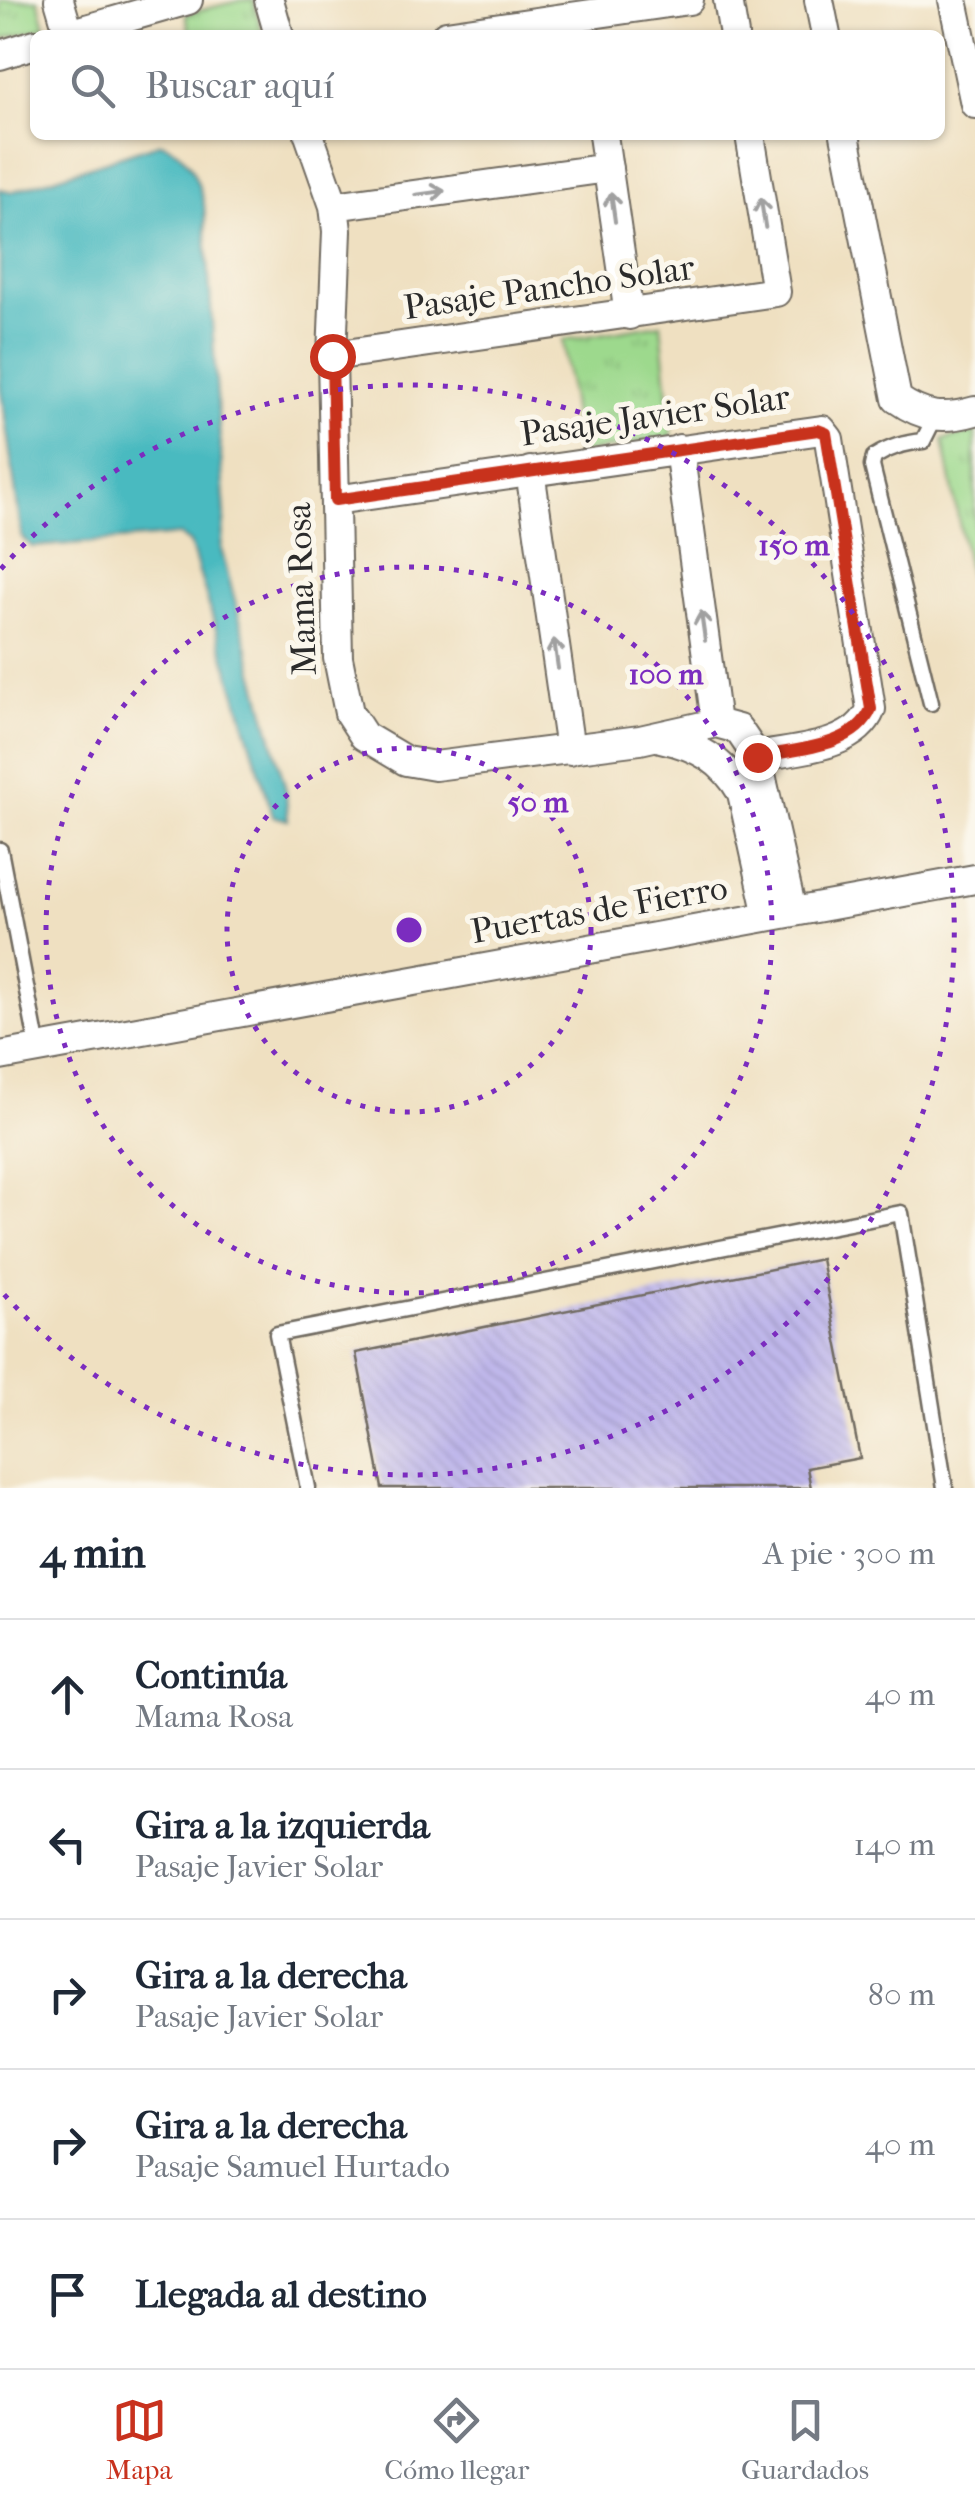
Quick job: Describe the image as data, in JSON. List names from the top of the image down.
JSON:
{
  "streets": {
    "street": [
      "Pasaje Pancho Solar",
      "Pasaje Javier Solar",
      "Mama Rosa",
      "Puertas de Fierro"
    ]
  },
  "crossings": [
    ["Pasaje Pancho Solar", "Mama Rosa"],
    ["Pasaje Javier Solar", "Mama Rosa"],
    ["Mama Rosa", "Puertas de Fierro"]
  ],
  "page": {
    "search": "Buscar aquí",
    "heading": ["4 min", "A pie · 300 m"],
    "list": [
      ["Continúa", "Mama Rosa", "40 m"],
      ["Gira a la izquierda", "Pasaje Javier Solar", "140 m"],
      ["Gira a la derecha", "Pasaje Javier Solar", "80 m"],
      ["Gira a la derecha", "Pasaje Samuel Hurtado", "40 m"],
      "Llegada al destino"
    ],
    "nav": ["Mapa", "Cómo llegar", "Guardados"]
  },
  "rings": ["150 m", "100 m", "50 m"]
}
